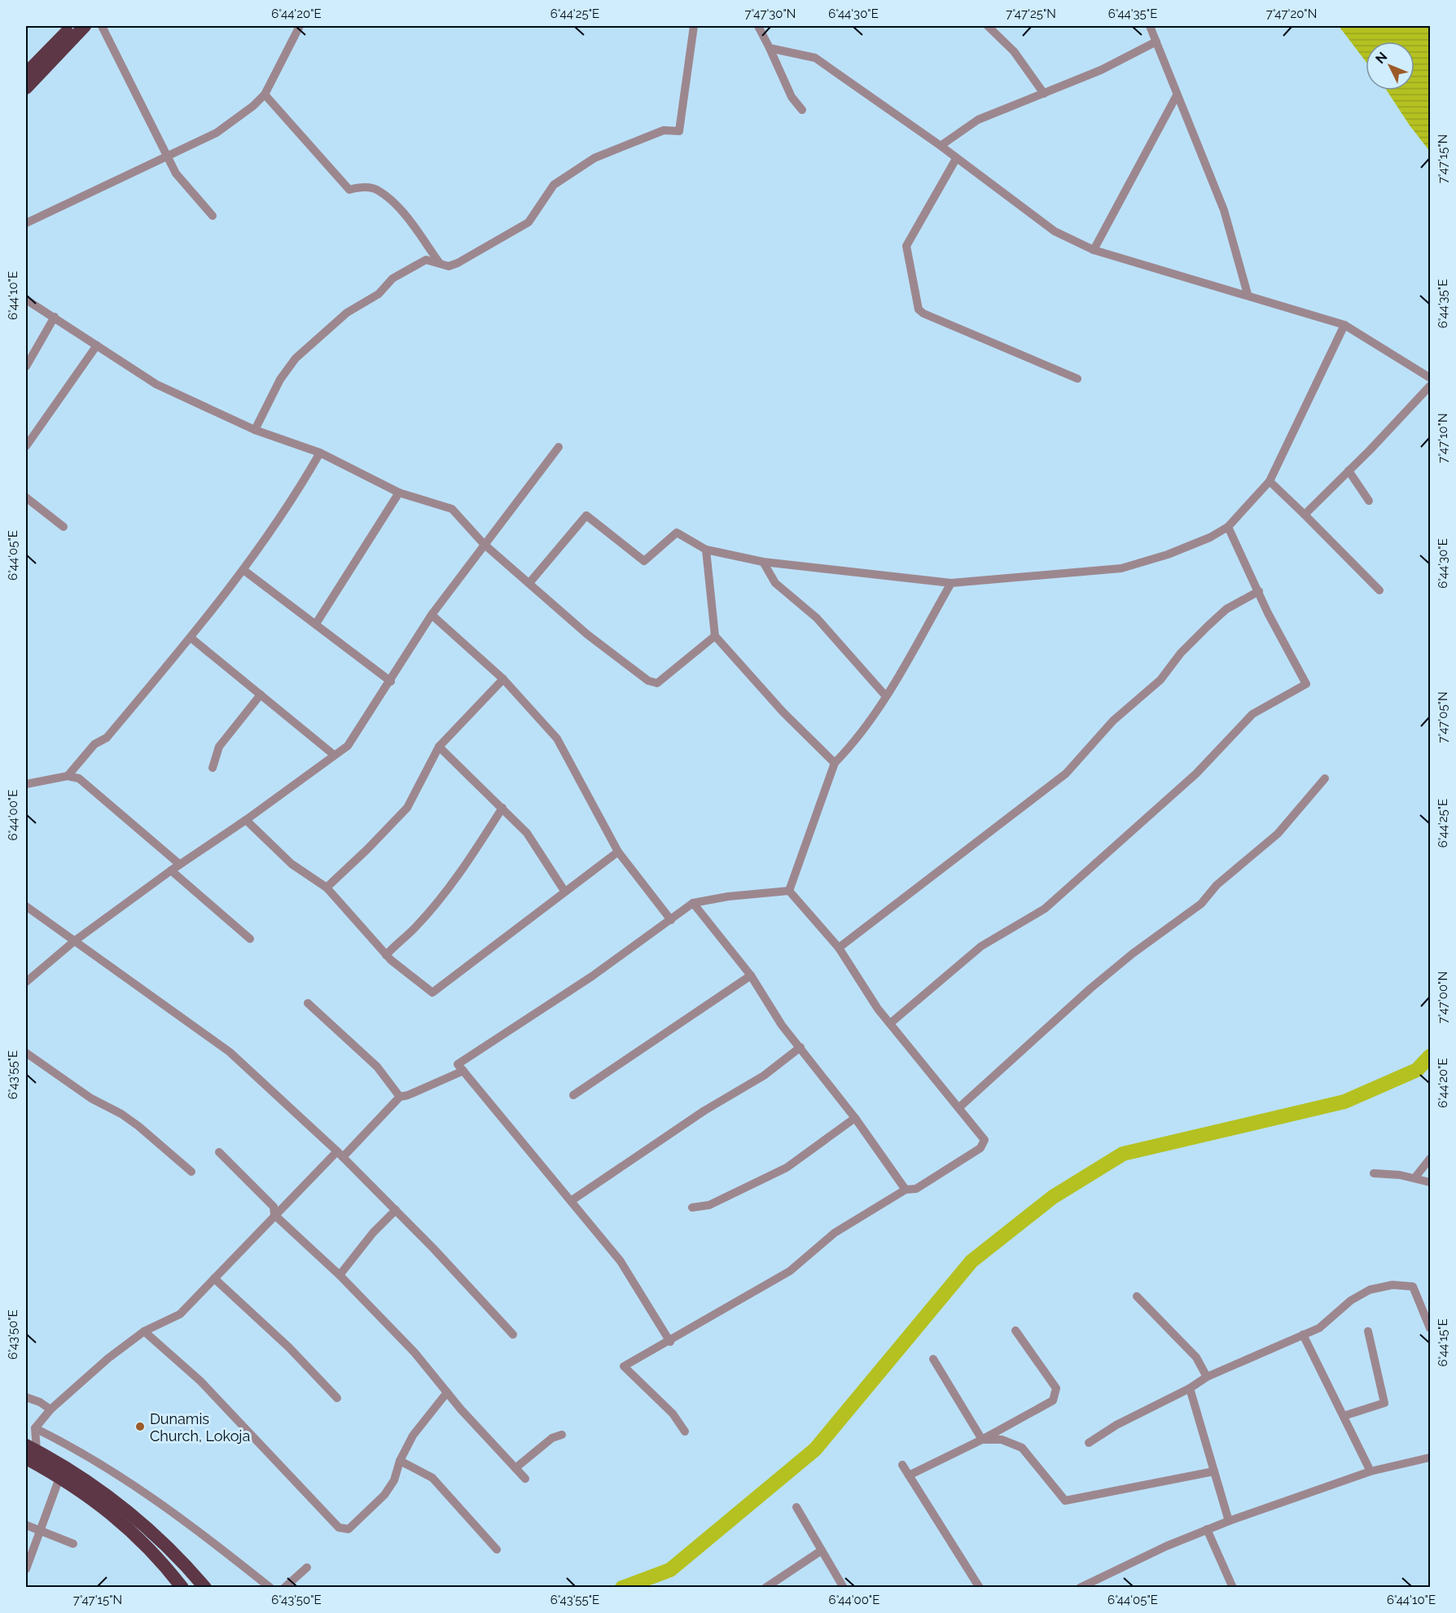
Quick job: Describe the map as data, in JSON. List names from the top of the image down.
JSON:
{
  "places": ["Dunamis Church, Lokoja"],
  "north": "top left",
  "coordinates": [
    "6°44'20\"E",
    "6°44'25\"E",
    "7°47'30\"N",
    "6°44'30\"E",
    "7°47'25\"N",
    "6°44'35\"E",
    "7°47'20\"N",
    "7°47'15\"N",
    "6°44'10\"E",
    "7°47'10\"N",
    "6°44'05\"E",
    "7°47'05\"N",
    "6°44'00\"E",
    "7°47'00\"N",
    "6°43'55\"E",
    "6°43'50\"E",
    "6°44'15\"E"
  ]
}
